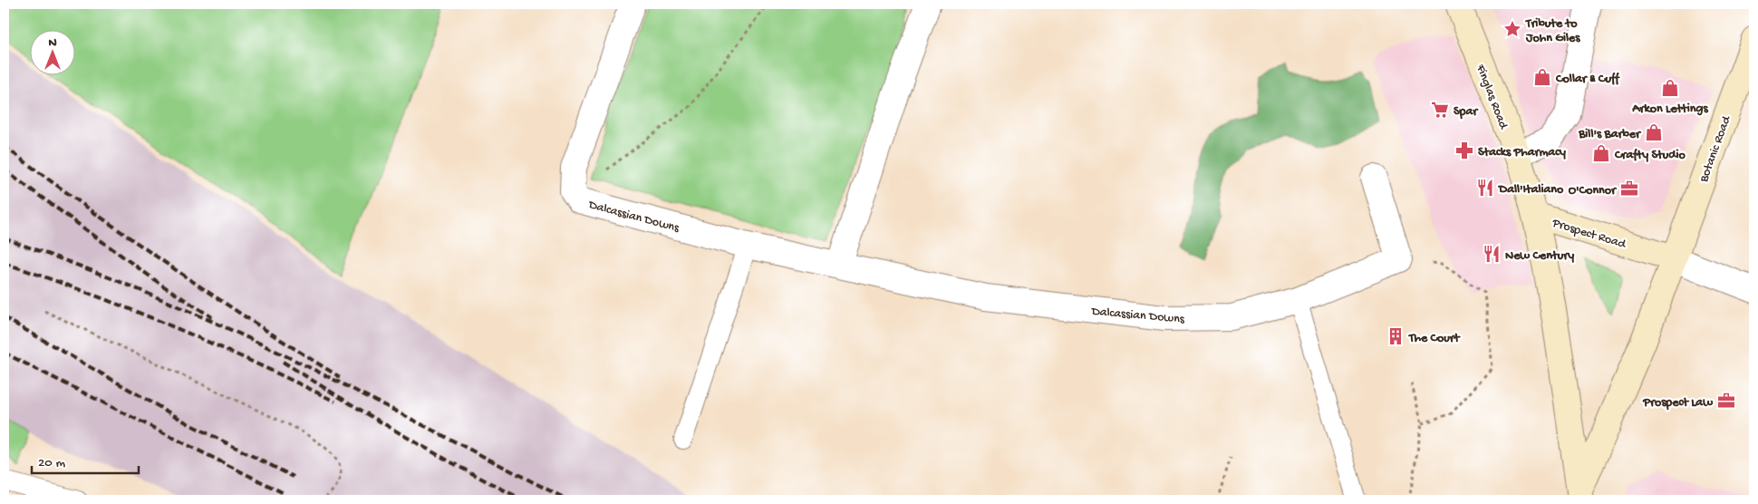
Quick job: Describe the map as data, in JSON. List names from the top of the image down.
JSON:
{
  "streets": {
    "main road": ["Finglas Road", "Botanic Road", "Prospect Road"],
    "street": ["Dalcassian Downs"]
  },
  "crossings": [
    ["Finglas Road", "Prospect Road"],
    ["Botanic Road", "Prospect Road"]
  ],
  "places": {
    "place": ["Tribute to John Giles"],
    "shop": [
      "Collar & Cuff",
      "Arkon Lettings",
      "Bill's Barber",
      "Crafty Studio"
    ],
    "supermarket": ["Spar"],
    "pharmacy": ["Stacks Pharmacy"],
    "restaurant": ["Dall'Italiano", "New Century"],
    "office": ["O'Connor", "Prospect Law"],
    "building": ["The Court"]
  },
  "scale_bar": "20 m",
  "north": "top"
}
